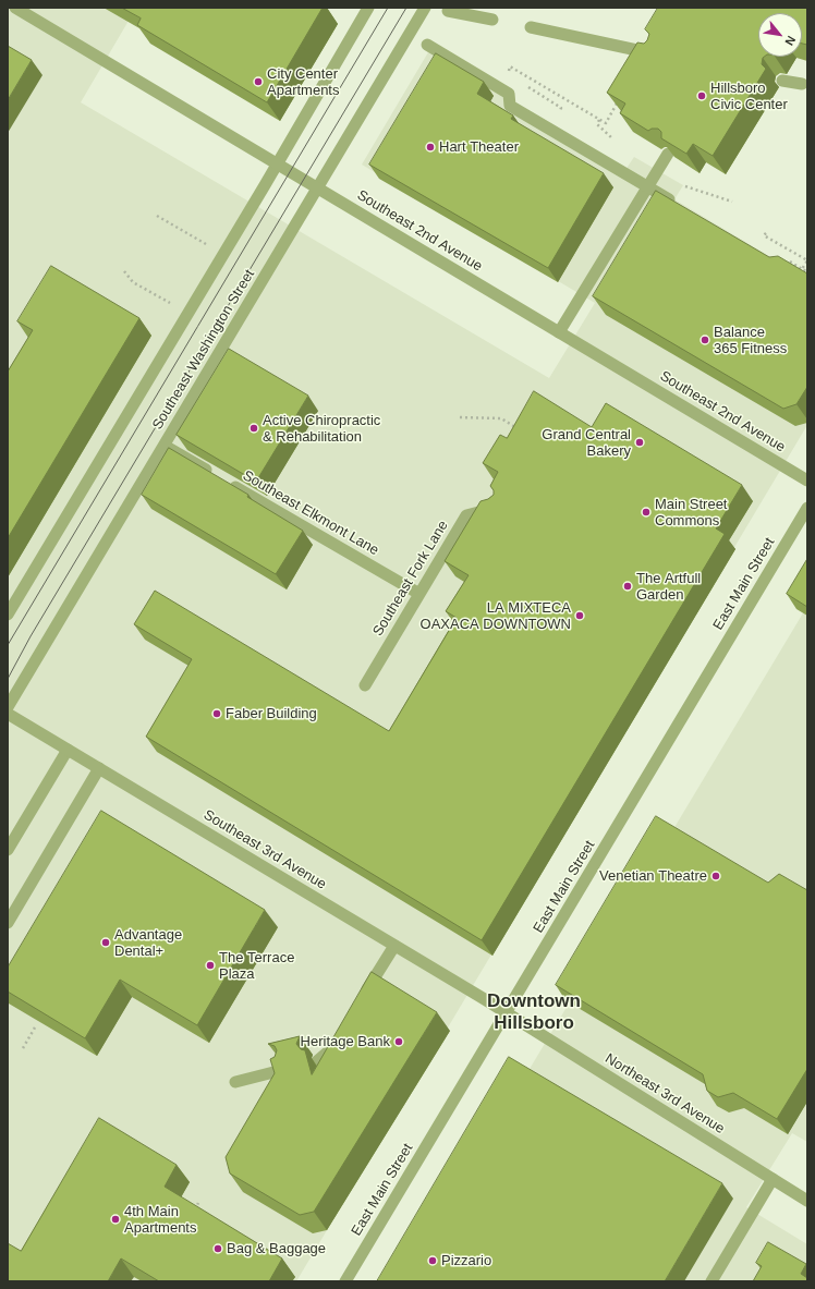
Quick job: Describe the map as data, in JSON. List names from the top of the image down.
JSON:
{
  "streets": {
    "street": [
      "Southeast 2nd Avenue",
      "Southeast Washington Street",
      "Southeast Elkmont Lane",
      "Southeast Fork Lane",
      "East Main Street",
      "Southeast 3rd Avenue",
      "Northeast 3rd Avenue"
    ]
  },
  "crossings": [
    ["Southeast 2nd Avenue", "Southeast Washington Street"],
    ["Southeast Washington Street", "Southeast Elkmont Lane"],
    ["Southeast Elkmont Lane", "Southeast Fork Lane"],
    ["East Main Street", "Southeast 3rd Avenue"],
    ["East Main Street", "Northeast 3rd Avenue"],
    ["Southeast 3rd Avenue", "Northeast 3rd Avenue"]
  ],
  "districts": ["Downtown Hillsboro"],
  "places": [
    "City Center Apartments",
    "Hillsboro Civic Center",
    "Hart Theater",
    "Balance 365 Fitness",
    "Active Chiropractic & Rehabilitation",
    "Grand Central Bakery",
    "Main Street Commons",
    "The Artfull Garden",
    "LA MIXTECA OAXACA DOWNTOWN",
    "Faber Building",
    "Venetian Theatre",
    "Advantage Dental+",
    "The Terrace Plaza",
    "Heritage Bank",
    "4th Main Apartments",
    "Bag & Baggage",
    "Pizzario"
  ],
  "north": "bottom right"
}
